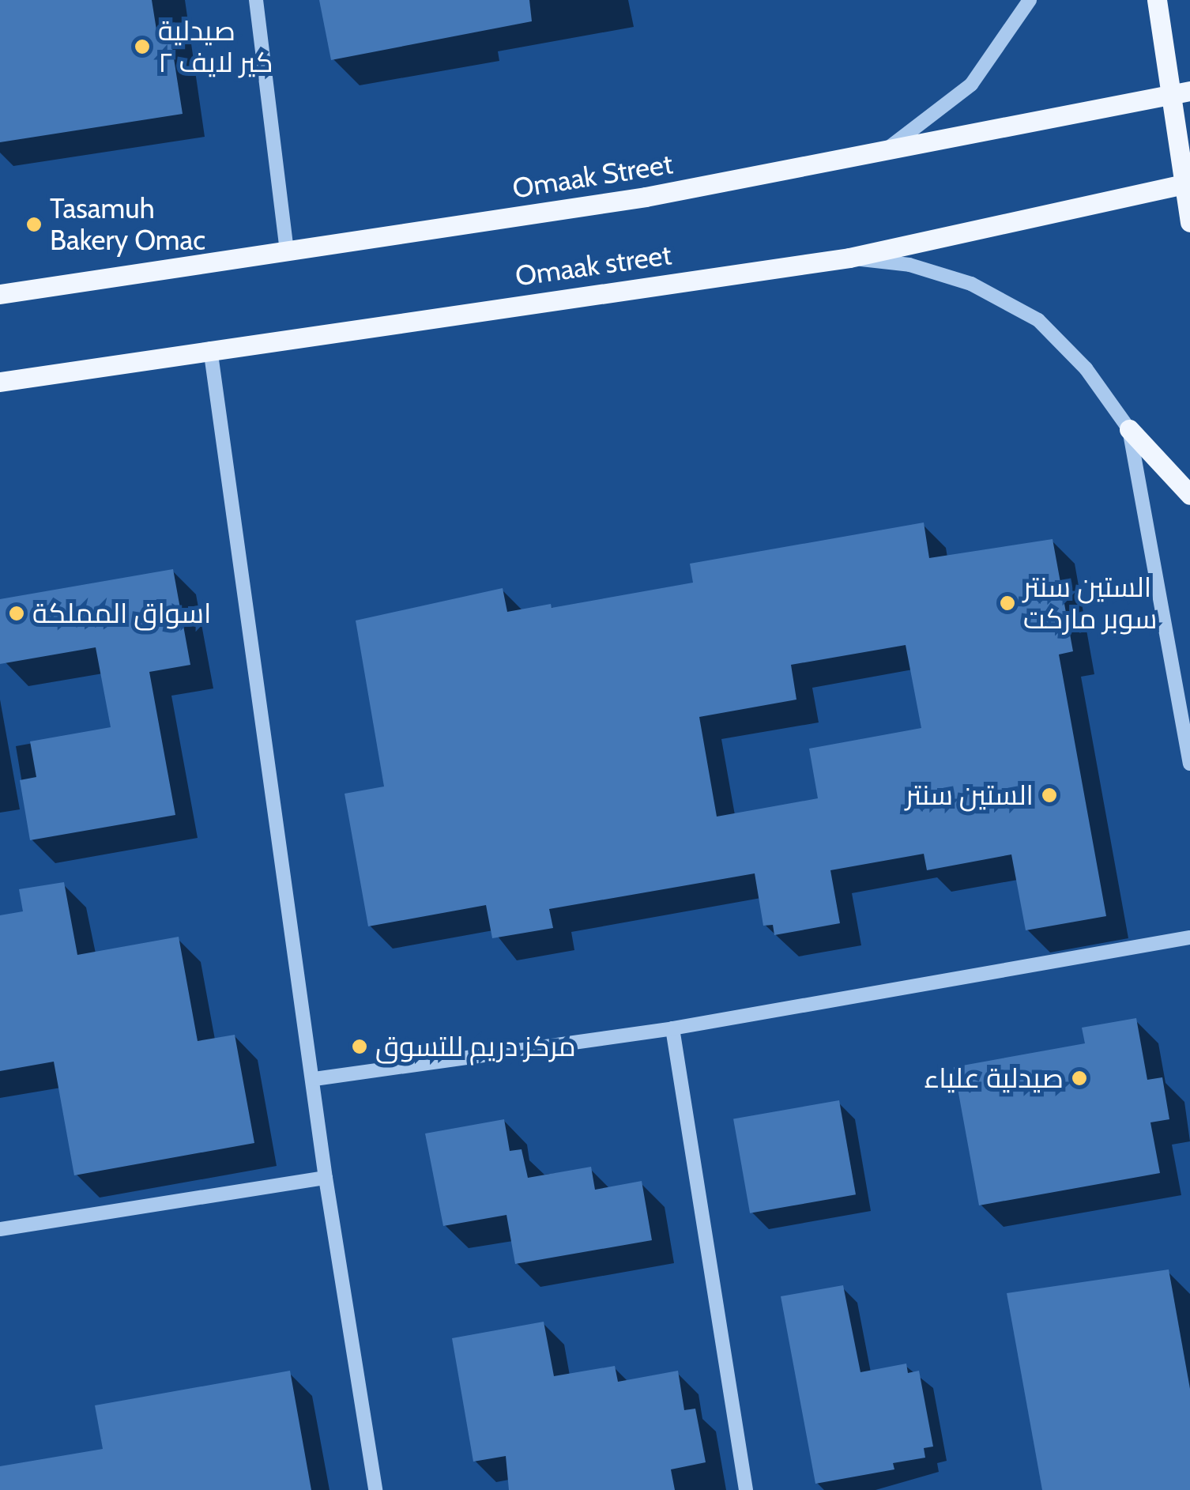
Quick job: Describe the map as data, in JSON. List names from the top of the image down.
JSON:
{
  "streets": {
    "main road": ["Omaak Street", "Omaak street"]
  },
  "places": [
    "صيدلية كير لايف ٢",
    "Tasamuh Bakery Omac",
    "الستين سنتر سوبر ماركت",
    "اسواق المملكة",
    "الستين سنتر",
    "مركز دريم للتسوق",
    "صيدلية علياء"
  ]
}
